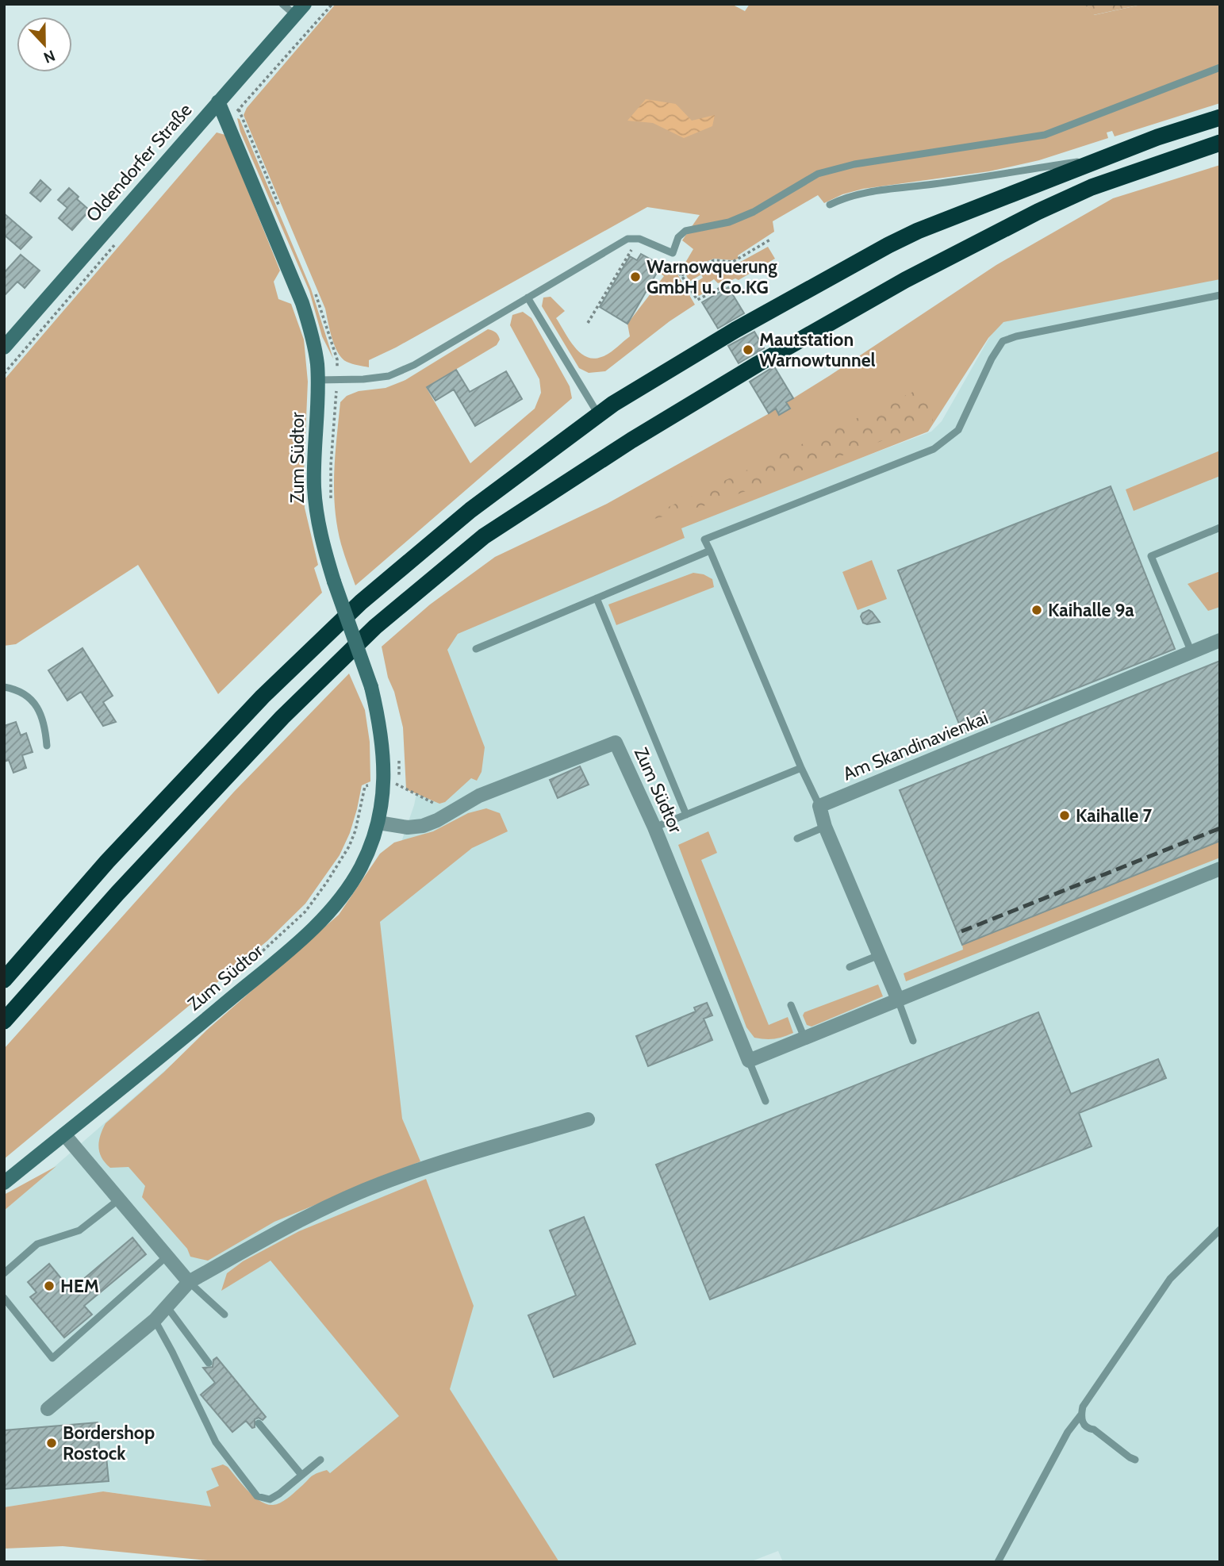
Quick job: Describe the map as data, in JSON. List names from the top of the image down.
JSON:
{
  "streets": {
    "street": ["Oldendorfer Straße", "Zum Südtor", "Am Skandinavienkai"]
  },
  "crossings": [
    ["Oldendorfer Straße", "Zum Südtor"]
  ],
  "places": [
    "Warnowquerung GmbH u. Co.KG",
    "Mautstation Warnowtunnel",
    "Kaihalle 9a",
    "Kaihalle 7",
    "HEM",
    "Bordershop Rostock"
  ],
  "north": "bottom"
}
